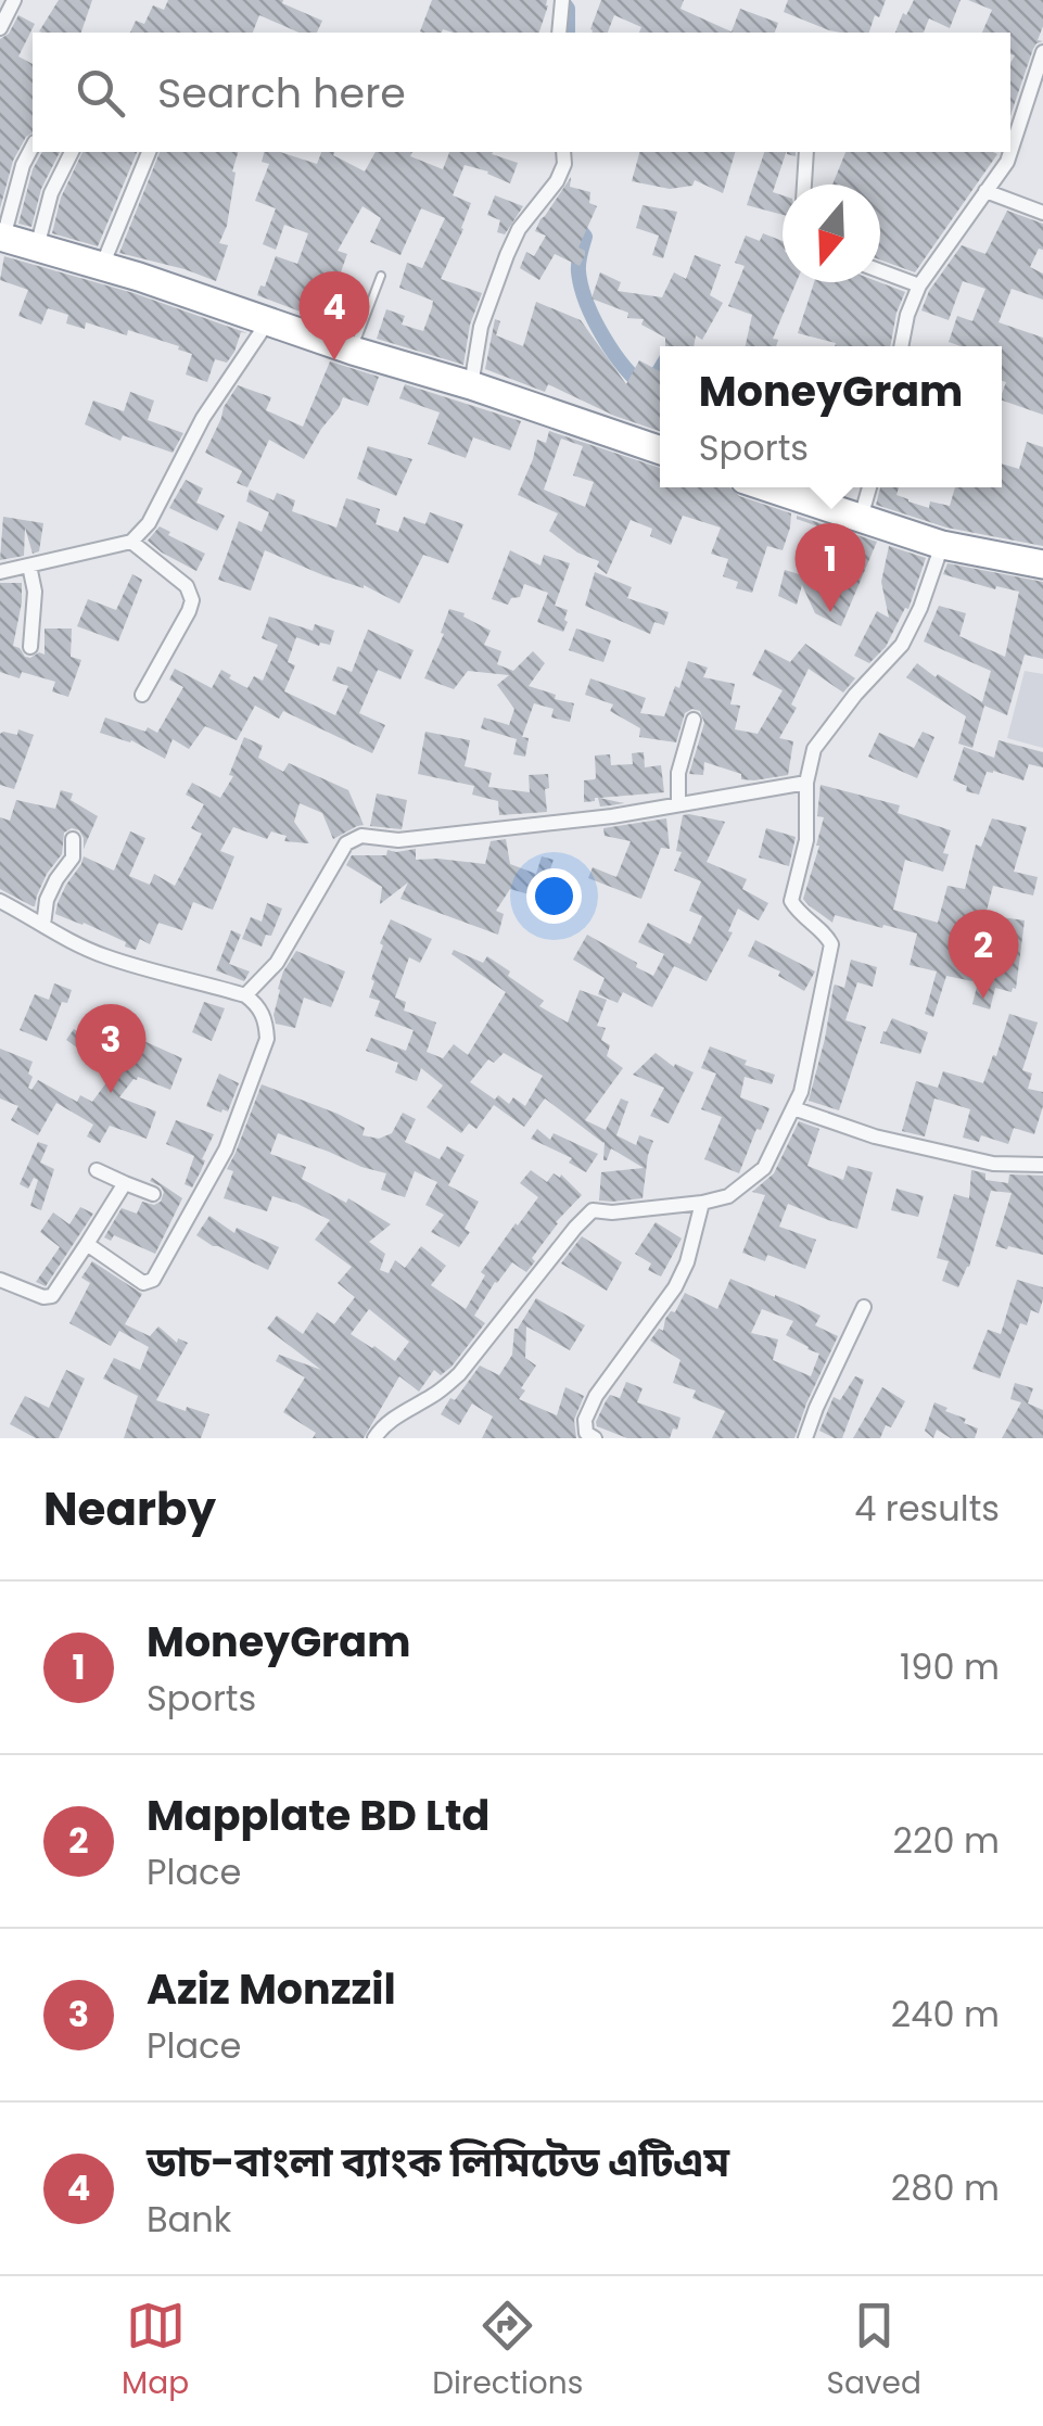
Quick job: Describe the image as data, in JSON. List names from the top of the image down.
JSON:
{
  "north": "bottom",
  "page": {
    "search": "Search here",
    "pins": [
      "4",
      "1",
      "2",
      "3"
    ],
    "popup": ["MoneyGram", "Sports"],
    "heading": ["Nearby", "4 results"],
    "list": [
      {
        "mark": "1",
        "name": "MoneyGram",
        "note": "Sports",
        "value": "190 m"
      },
      {
        "mark": "2",
        "name": "Mapplate BD Ltd",
        "note": "Place",
        "value": "220 m"
      },
      {
        "mark": "3",
        "name": "Aziz Monzzil",
        "note": "Place",
        "value": "240 m"
      },
      {
        "mark": "4",
        "name": "ডাচ-বাংলা ব্যাংক লিমিটেড এটিএম",
        "note": "Bank",
        "value": "280 m"
      }
    ],
    "nav": ["Map", "Directions", "Saved"]
  }
}
